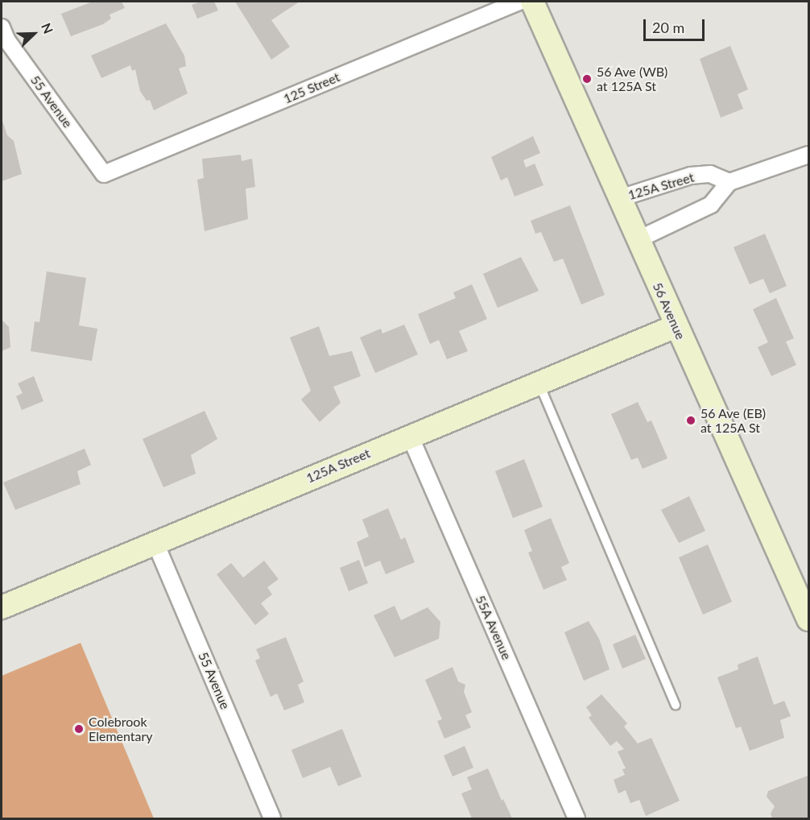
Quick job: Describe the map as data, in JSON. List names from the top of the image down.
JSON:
{
  "streets": {
    "street": [
      "125 Street",
      "55 Avenue",
      "125A Street",
      "56 Avenue",
      "55A Avenue"
    ]
  },
  "crossings": [
    ["125 Street", "55 Avenue"],
    ["55 Avenue", "125A Street"],
    ["125A Street", "56 Avenue"],
    ["125A Street", "55A Avenue"]
  ],
  "places": ["56 Ave (WB) at 125A St", "56 Ave (EB) at 125A St", "Colebrook Elementary"],
  "scale_bar": "20 m",
  "north": "top right"
}
